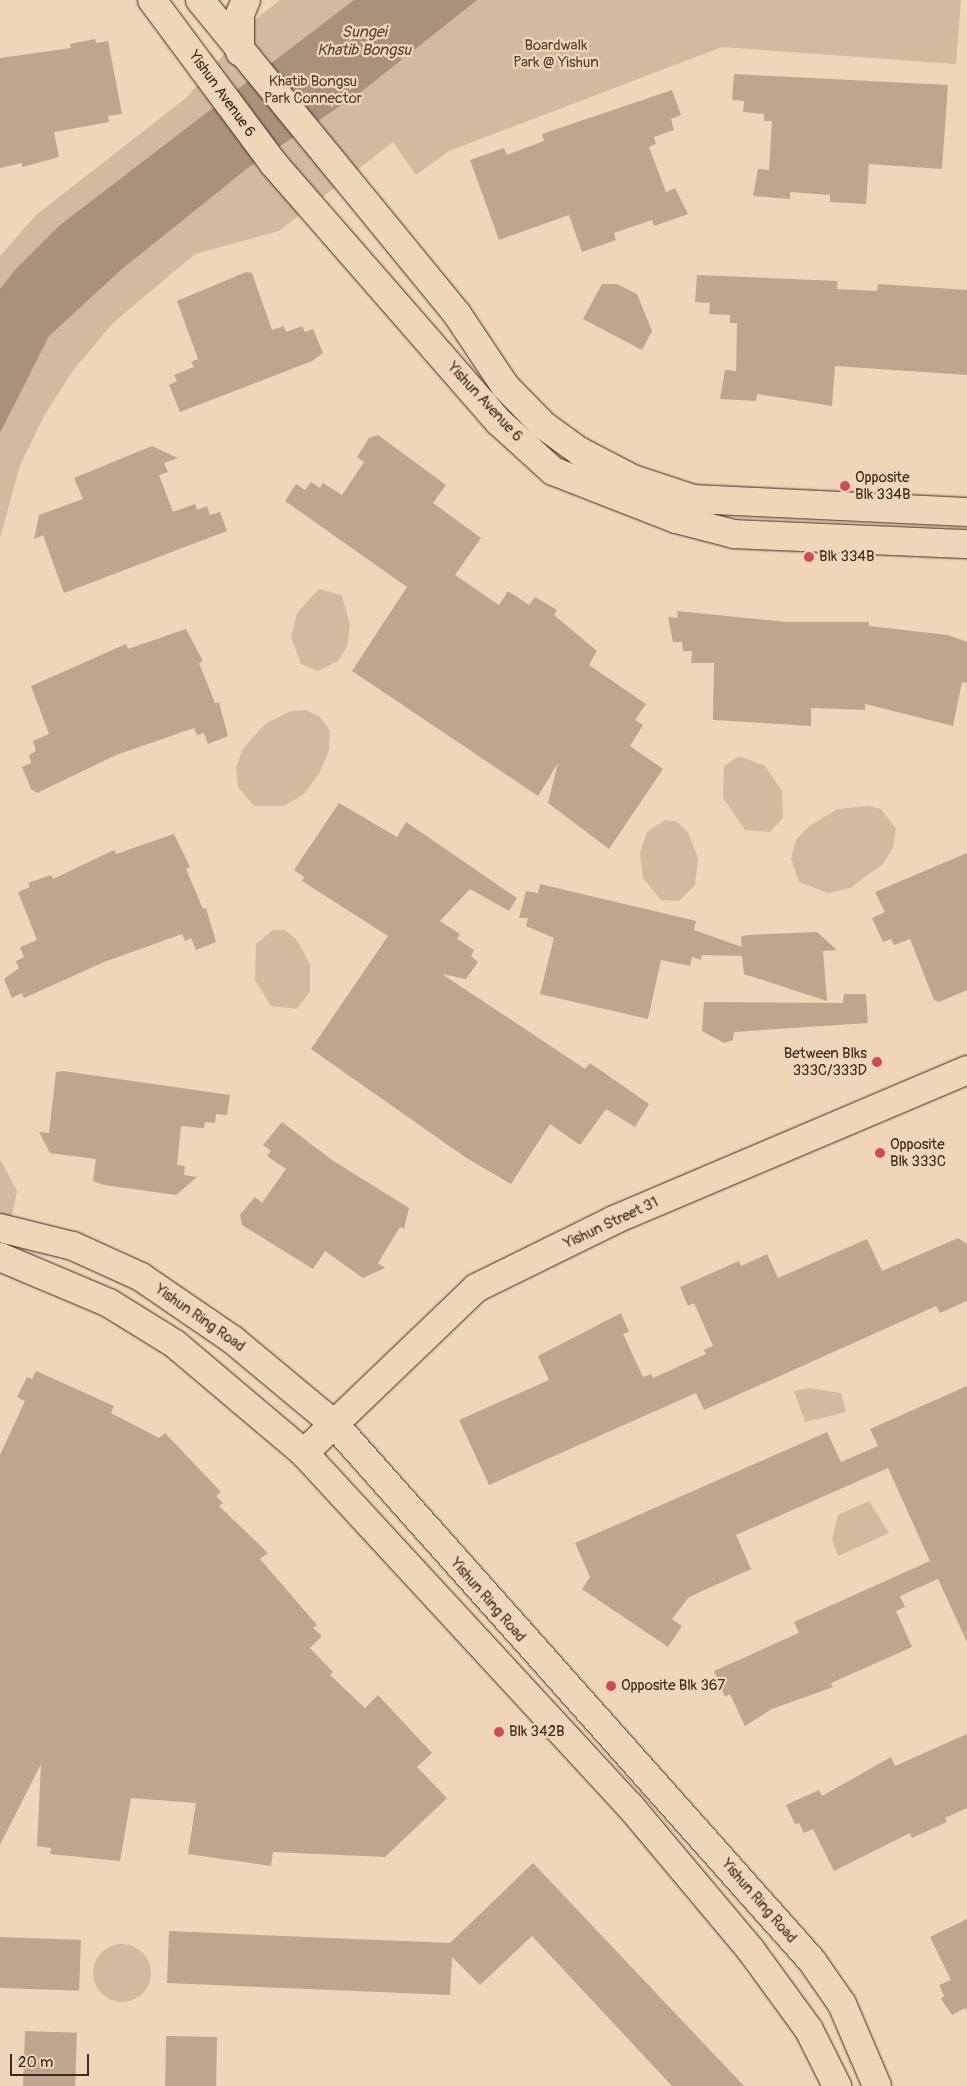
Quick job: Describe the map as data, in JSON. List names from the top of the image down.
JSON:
{
  "streets": {
    "main road": ["Yishun Avenue 6", "Yishun Street 31", "Yishun Ring Road"]
  },
  "crossings": [
    ["Yishun Street 31", "Yishun Ring Road"]
  ],
  "water": ["Sungei Khatib Bongsu"],
  "parks": ["Boardwalk Park @ Yishun", "Khatib Bongsu Park Connector"],
  "places": [
    "Opposite Blk 334B",
    "Blk 334B",
    "Between Blks 333C/333D",
    "Opposite Blk 333C",
    "Opposite Blk 367",
    "Blk 342B"
  ],
  "scale_bar": "20 m"
}
